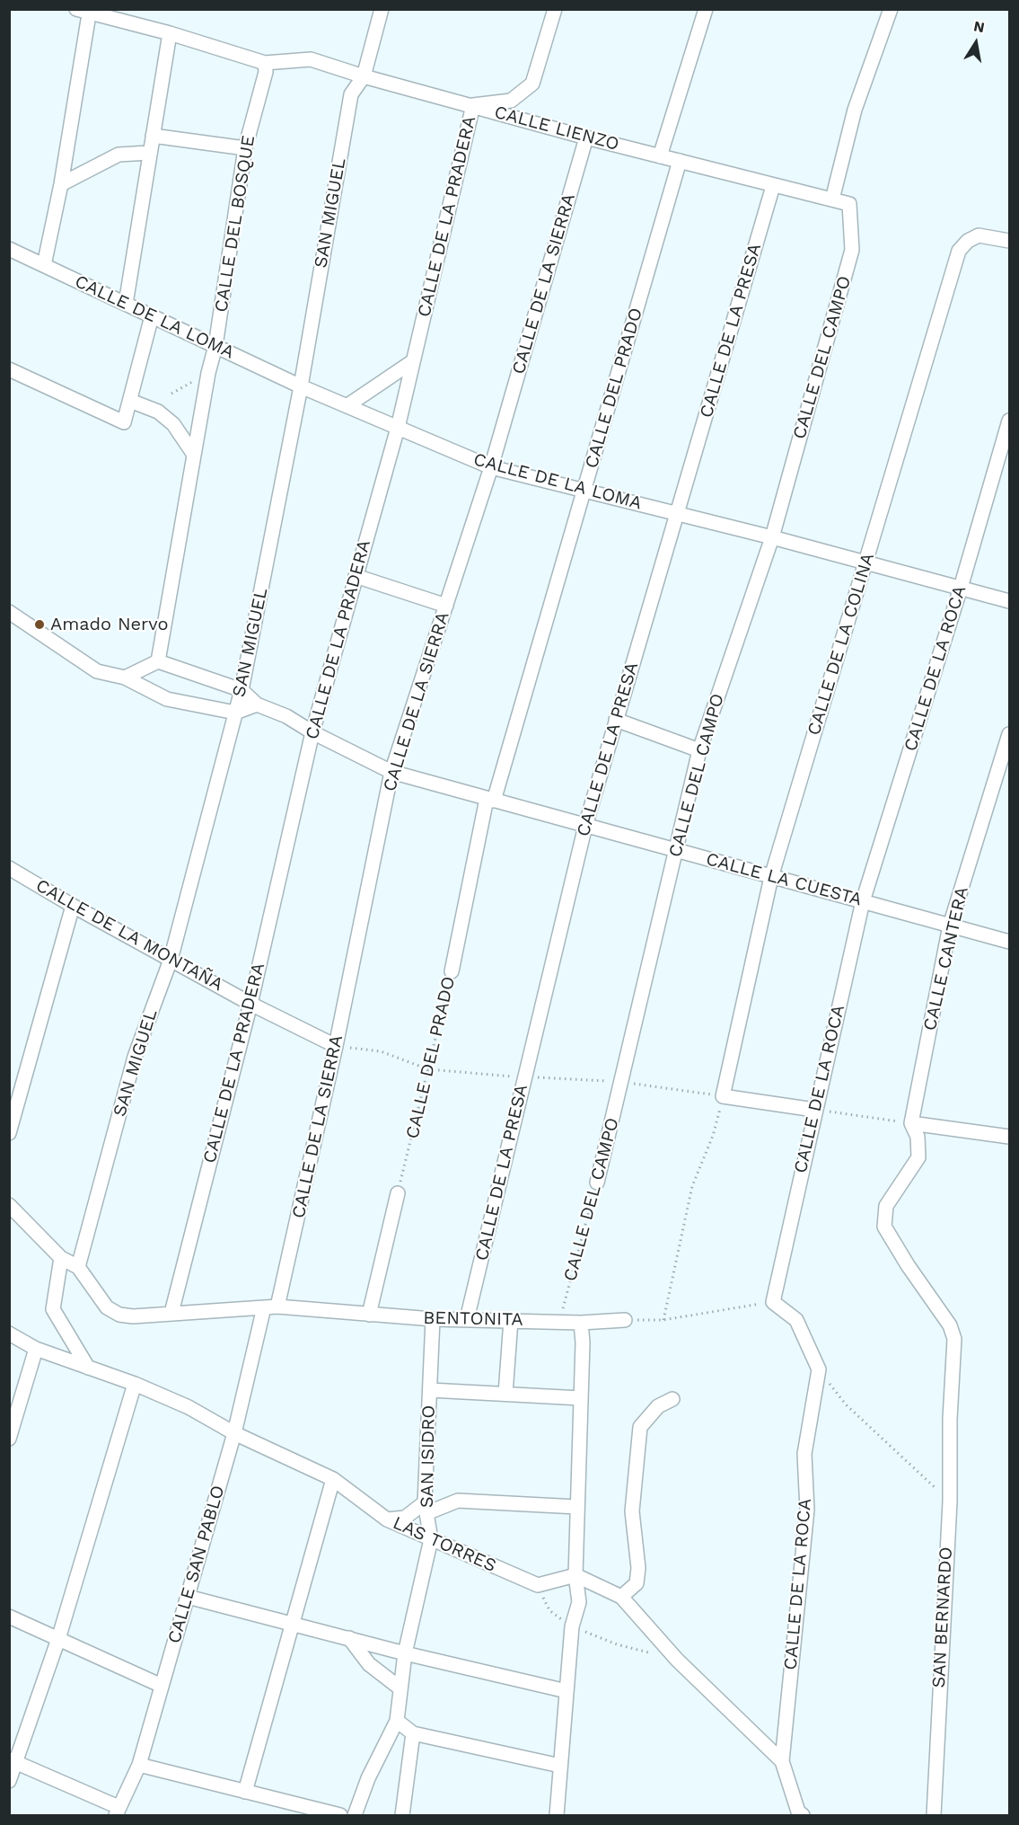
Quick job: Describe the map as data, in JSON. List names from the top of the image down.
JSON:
{
  "streets": {
    "street": [
      "CALLE LIENZO",
      "SAN MIGUEL",
      "CALLE DE LA PRADERA",
      "CALLE DEL BOSQUE",
      "CALLE DE LA SIERRA",
      "CALLE DE LA LOMA",
      "CALLE DE LA PRESA",
      "CALLE DEL CAMPO",
      "CALLE DEL PRADO",
      "CALLE DE LA COLINA",
      "CALLE DE LA ROCA",
      "CALLE LA CUESTA",
      "CALLE DE LA MONTAÑA",
      "CALLE CANTERA",
      "BENTONITA",
      "SAN ISIDRO",
      "LAS TORRES",
      "CALLE SAN PABLO",
      "SAN BERNARDO"
    ]
  },
  "crossings": [
    ["CALLE LIENZO", "SAN MIGUEL"],
    ["CALLE LIENZO", "CALLE DE LA PRADERA"],
    ["CALLE LIENZO", "CALLE DEL BOSQUE"],
    ["CALLE LIENZO", "CALLE DE LA SIERRA"],
    ["CALLE LIENZO", "CALLE DE LA PRESA"],
    ["CALLE LIENZO", "CALLE DEL CAMPO"],
    ["CALLE LIENZO", "CALLE DEL PRADO"],
    ["SAN MIGUEL", "CALLE DE LA LOMA"],
    ["SAN MIGUEL", "CALLE LA CUESTA"],
    ["SAN MIGUEL", "CALLE DE LA MONTAÑA"],
    ["SAN MIGUEL", "BENTONITA"],
    ["CALLE DE LA PRADERA", "CALLE DE LA LOMA"],
    ["CALLE DE LA PRADERA", "CALLE LA CUESTA"],
    ["CALLE DE LA PRADERA", "CALLE DE LA MONTAÑA"],
    ["CALLE DE LA PRADERA", "BENTONITA"],
    ["CALLE DEL BOSQUE", "CALLE DE LA LOMA"],
    ["CALLE DEL BOSQUE", "CALLE LA CUESTA"],
    ["CALLE DE LA SIERRA", "CALLE DE LA LOMA"],
    ["CALLE DE LA SIERRA", "CALLE LA CUESTA"],
    ["CALLE DE LA SIERRA", "CALLE DE LA MONTAÑA"],
    ["CALLE DE LA SIERRA", "BENTONITA"],
    ["CALLE DE LA SIERRA", "CALLE SAN PABLO"],
    ["CALLE DE LA LOMA", "CALLE DE LA PRESA"],
    ["CALLE DE LA LOMA", "CALLE DEL CAMPO"],
    ["CALLE DE LA LOMA", "CALLE DEL PRADO"],
    ["CALLE DE LA LOMA", "CALLE DE LA COLINA"],
    ["CALLE DE LA LOMA", "CALLE DE LA ROCA"],
    ["CALLE DE LA PRESA", "CALLE LA CUESTA"],
    ["CALLE DE LA PRESA", "BENTONITA"],
    ["CALLE DEL CAMPO", "CALLE LA CUESTA"],
    ["CALLE DEL CAMPO", "BENTONITA"],
    ["CALLE DEL PRADO", "CALLE LA CUESTA"],
    ["CALLE DE LA COLINA", "CALLE LA CUESTA"],
    ["CALLE DE LA ROCA", "CALLE LA CUESTA"],
    ["CALLE LA CUESTA", "CALLE CANTERA"],
    ["CALLE CANTERA", "SAN BERNARDO"],
    ["BENTONITA", "SAN ISIDRO"],
    ["BENTONITA", "CALLE SAN PABLO"],
    ["SAN ISIDRO", "LAS TORRES"],
    ["LAS TORRES", "CALLE SAN PABLO"]
  ],
  "places": ["Amado Nervo"],
  "north": "top"
}
